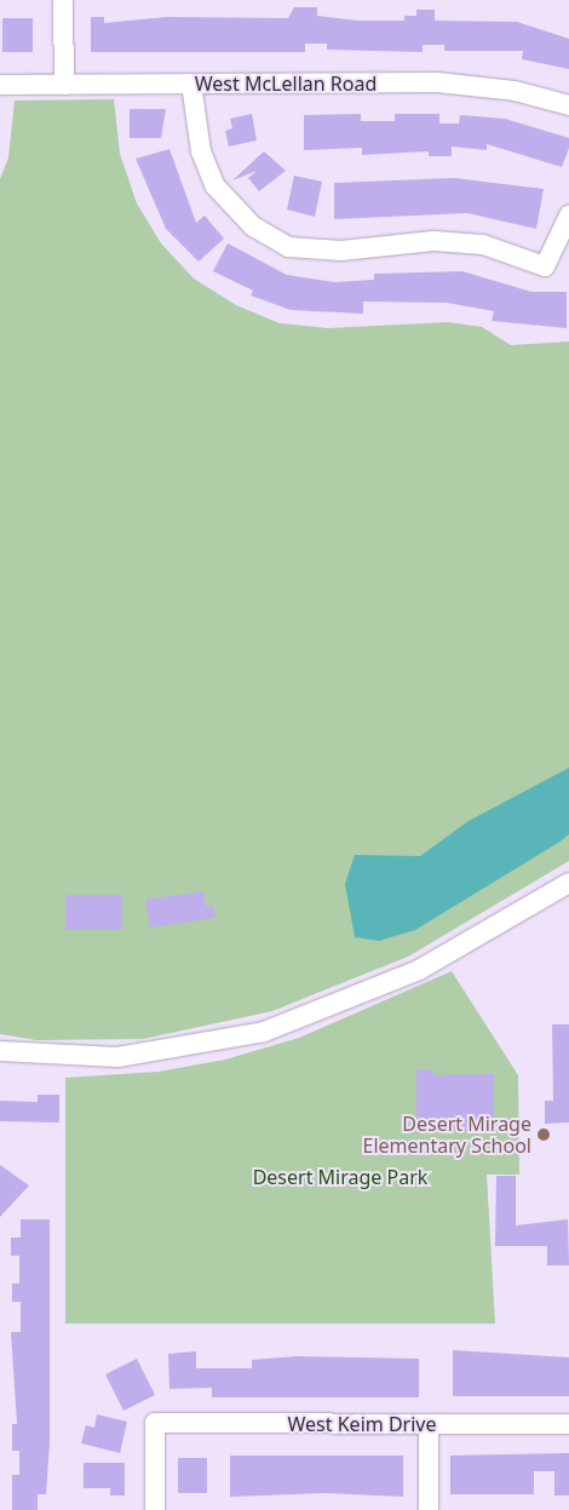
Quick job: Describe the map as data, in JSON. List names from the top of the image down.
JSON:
{
  "streets": {
    "street": ["West McLellan Road", "West Keim Drive"]
  },
  "parks": ["Desert Mirage Park"],
  "places": ["Desert Mirage Elementary School"]
}
